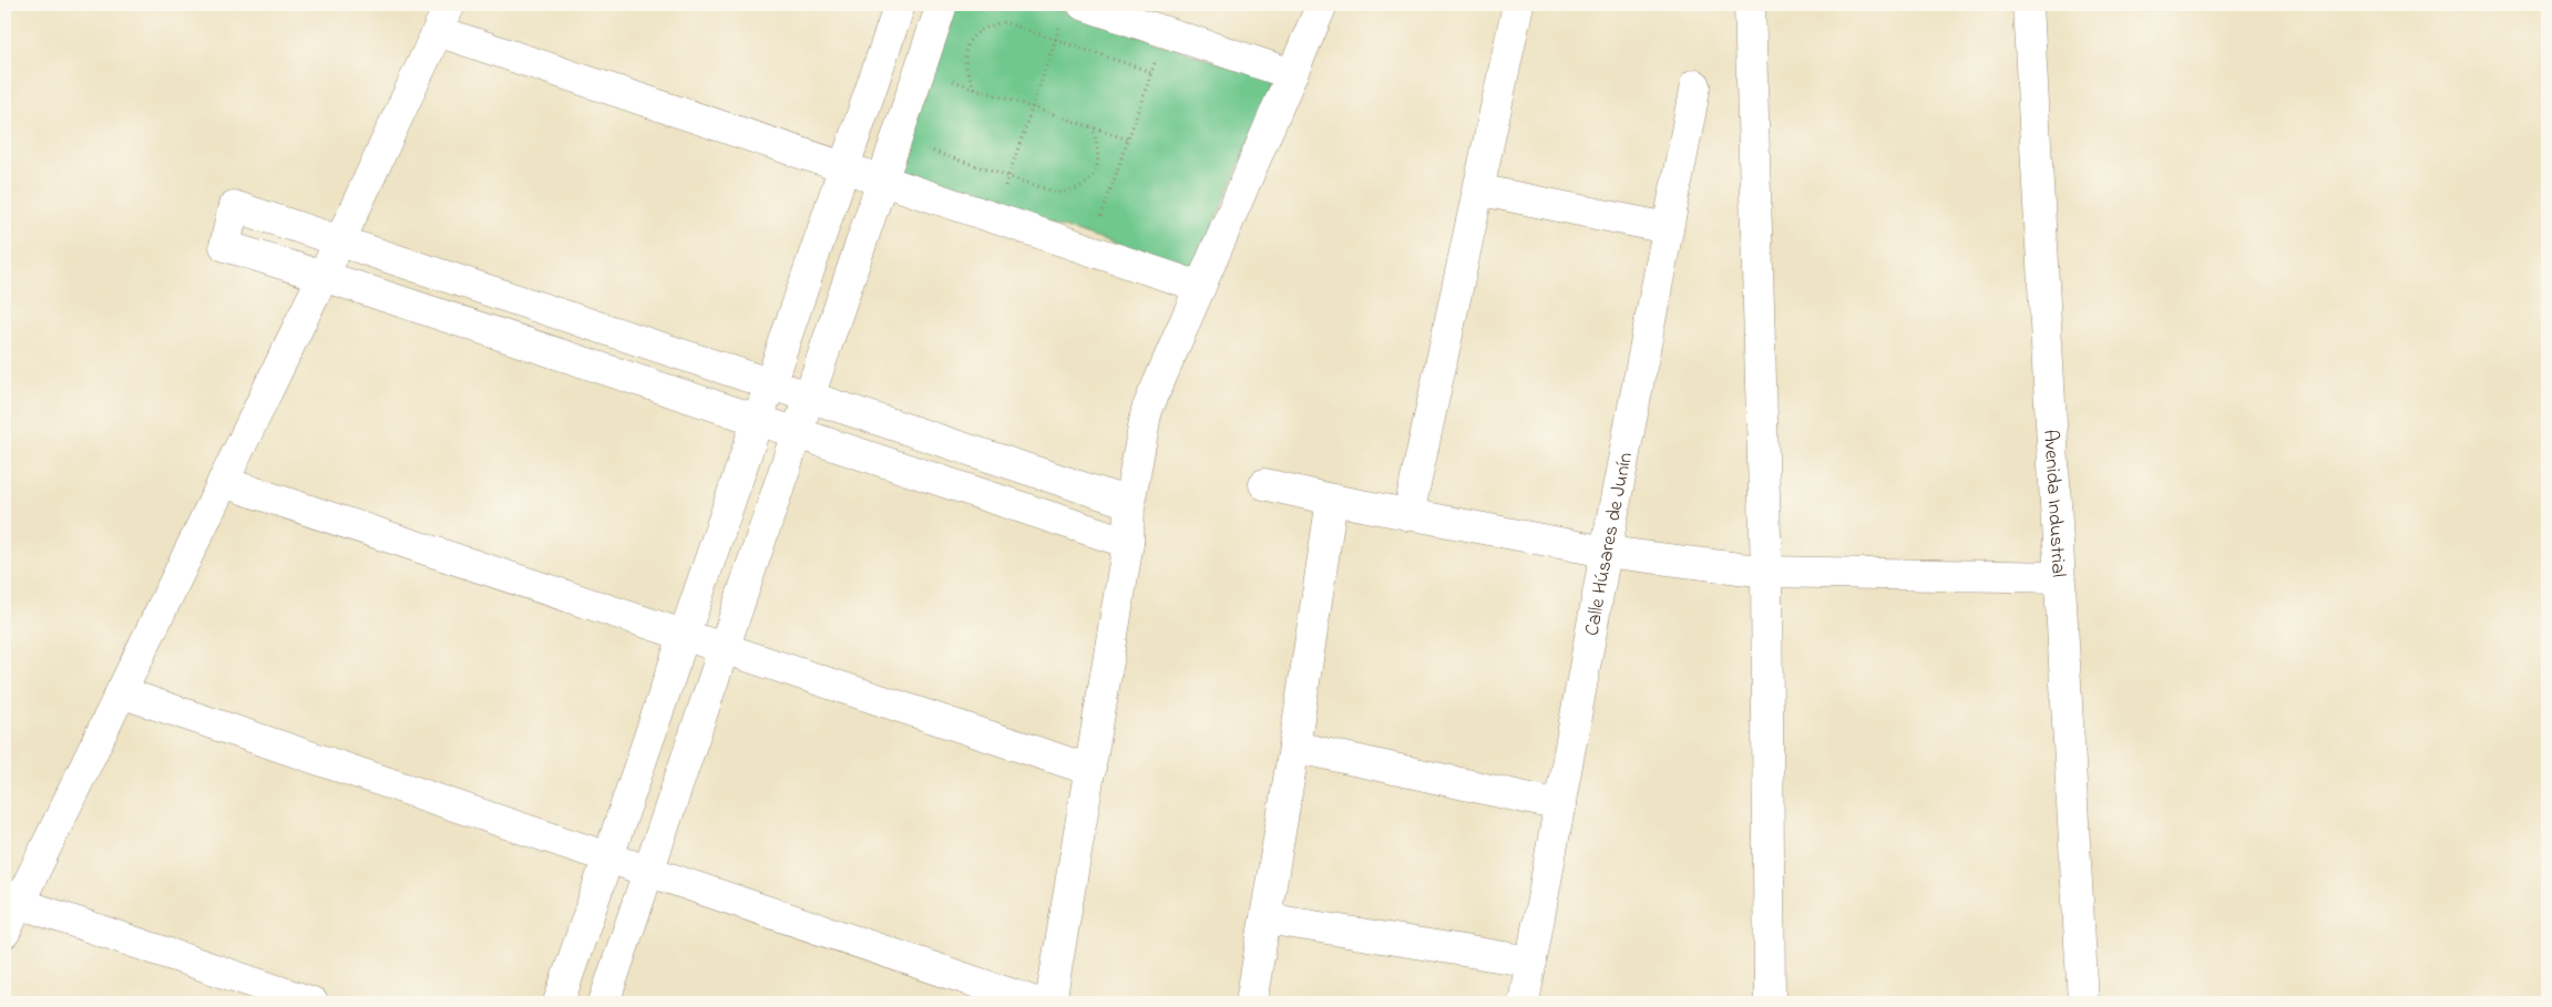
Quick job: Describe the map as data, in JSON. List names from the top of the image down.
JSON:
{
  "streets": {
    "street": ["Avenida Industrial", "Calle Húsares de Junín"]
  }
}
